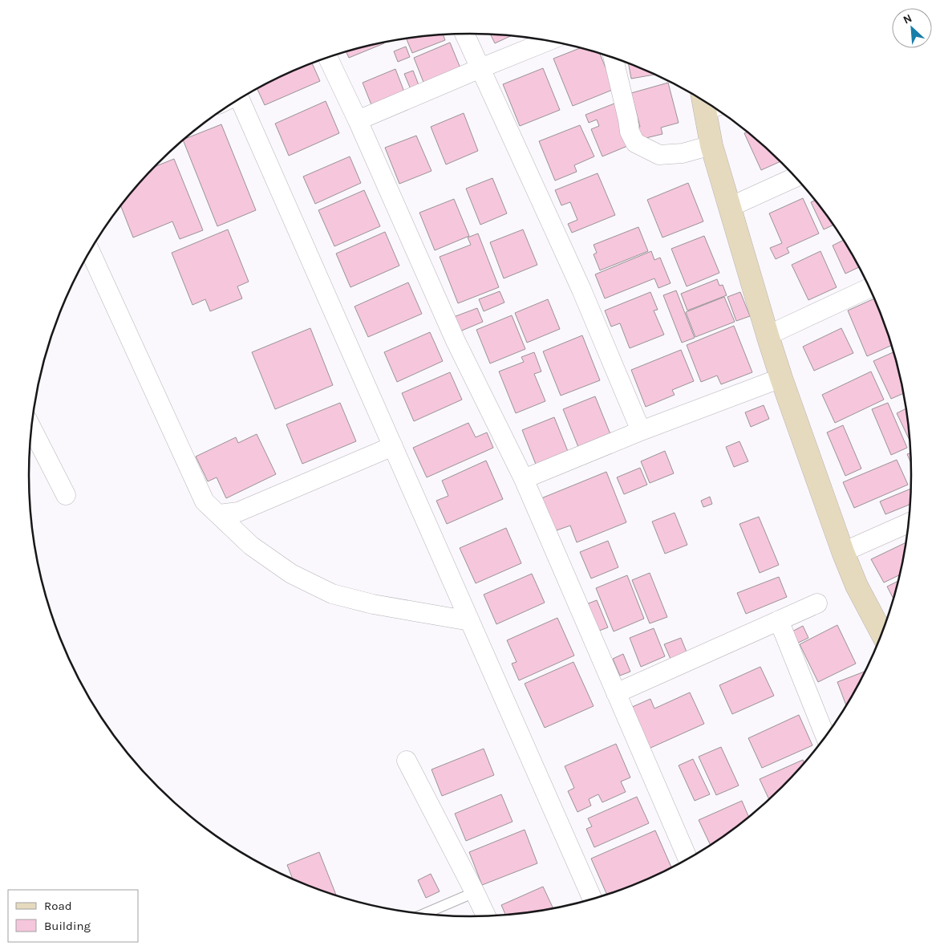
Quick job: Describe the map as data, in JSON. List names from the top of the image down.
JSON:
{
  "legend": ["Road", "Building"],
  "north": "top left"
}
